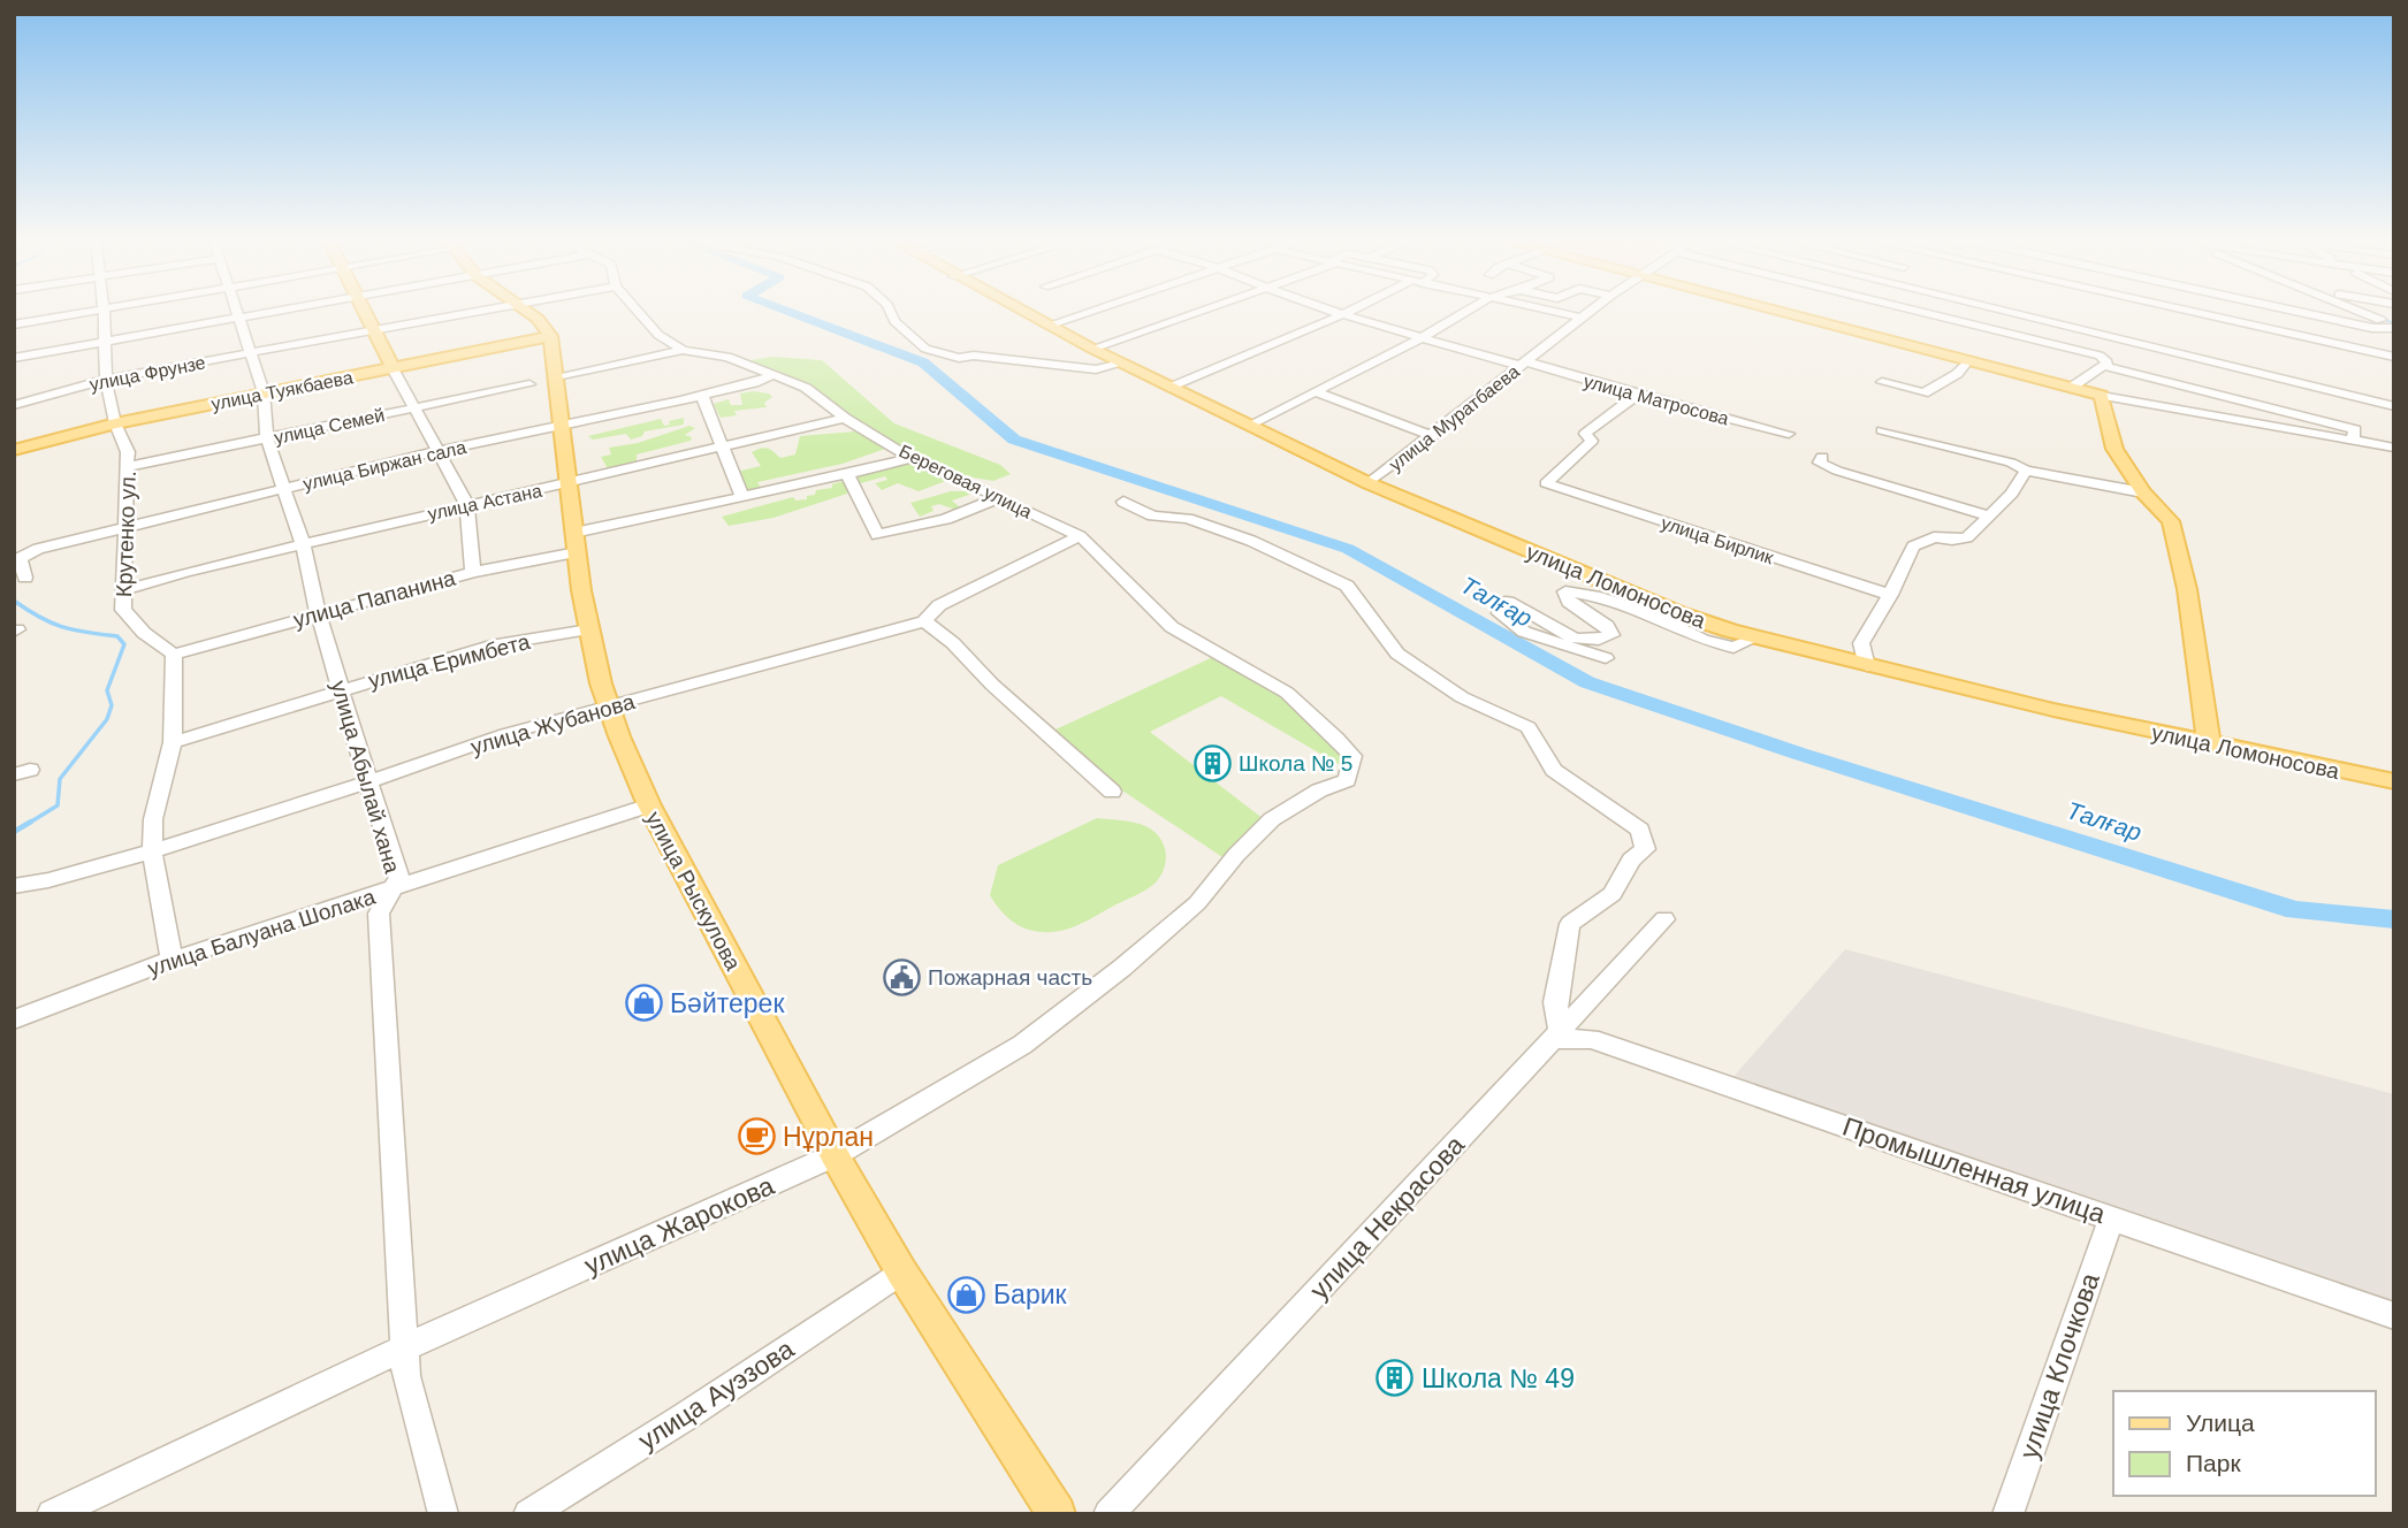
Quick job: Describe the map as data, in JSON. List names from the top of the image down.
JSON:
{
  "streets": {
    "main road": ["улица Туякбаева", "улица Ломоносова", "улица Рыскулова"],
    "street": [
      "улица Фрунзе",
      "улица Матросова",
      "улица Муратбаева",
      "улица Семей",
      "улица Биржан сала",
      "Береговая улица",
      "улица Астана",
      "Крутенко ул.",
      "улица Бирлик",
      "улица Папанина",
      "улица Еримбета",
      "улица Жубанова",
      "улица Абылай хана",
      "улица Балуана Шолака",
      "Промышленная улица",
      "улица Некрасова",
      "улица Жарокова",
      "улица Клочкова",
      "улица Ауэзова"
    ]
  },
  "crossings": [
    ["улица Фрунзе", "Крутенко ул."],
    ["улица Фрунзе", "улица Абылай хана"],
    ["улица Туякбаева", "Крутенко ул."],
    ["улица Туякбаева", "улица Абылай хана"],
    ["улица Туякбаева", "улица Рыскулова"],
    ["улица Матросова", "улица Муратбаева"],
    ["улица Матросова", "улица Бирлик"],
    ["улица Муратбаева", "улица Ломоносова"],
    ["улица Семей", "Крутенко ул."],
    ["улица Семей", "улица Абылай хана"],
    ["улица Биржан сала", "Береговая улица"],
    ["улица Биржан сала", "Крутенко ул."],
    ["улица Биржан сала", "улица Абылай хана"],
    ["улица Биржан сала", "улица Рыскулова"],
    ["Береговая улица", "улица Астана"],
    ["Береговая улица", "улица Жубанова"],
    ["Береговая улица", "улица Жарокова"],
    ["улица Астана", "Крутенко ул."],
    ["улица Астана", "улица Абылай хана"],
    ["улица Астана", "улица Рыскулова"],
    ["Крутенко ул.", "улица Папанина"],
    ["улица Папанина", "улица Абылай хана"],
    ["улица Папанина", "улица Рыскулова"],
    ["улица Еримбета", "улица Абылай хана"],
    ["улица Еримбета", "улица Рыскулова"],
    ["улица Жубанова", "улица Абылай хана"],
    ["улица Жубанова", "улица Рыскулова"],
    ["улица Абылай хана", "улица Балуана Шолака"],
    ["улица Абылай хана", "улица Жарокова"],
    ["улица Рыскулова", "улица Балуана Шолака"],
    ["улица Рыскулова", "улица Жарокова"],
    ["улица Рыскулова", "улица Ауэзова"],
    ["Промышленная улица", "улица Некрасова"],
    ["Промышленная улица", "улица Клочкова"]
  ],
  "water": ["Талғар"],
  "places": {
    "building": ["Школа № 5", "Школа № 49"],
    "public building": ["Пожарная часть"],
    "shop": ["Бәйтерек", "Барик"],
    "cafe": ["Нұрлан"]
  },
  "legend": ["Улица", "Парк"]
}
